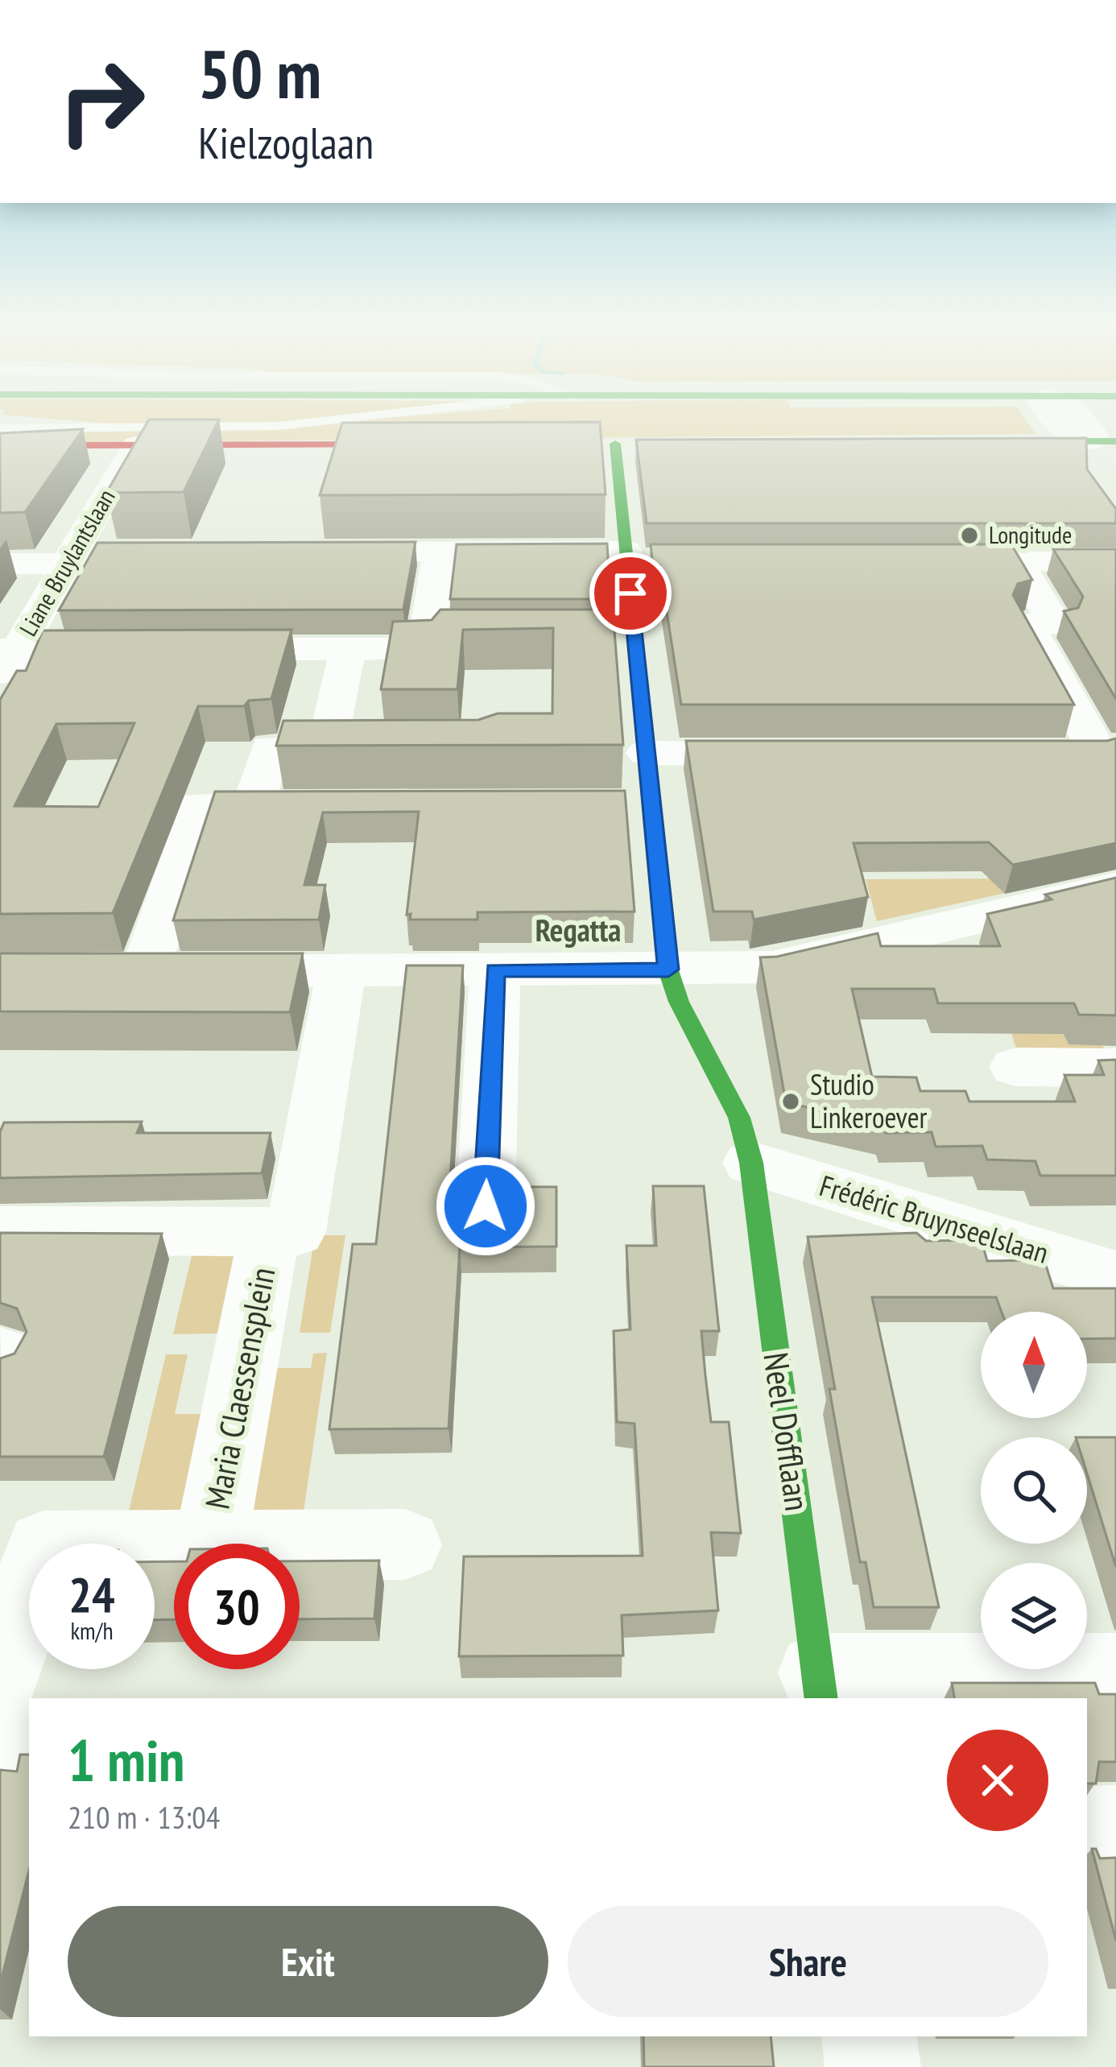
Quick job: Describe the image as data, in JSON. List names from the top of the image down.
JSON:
{
  "streets": {
    "main road": ["Neel Dofflaan"],
    "street": ["Liane Bruylantslaan", "Frédéric Bruynseelslaan", "Maria Claessensplein"]
  },
  "crossings": [
    ["Frédéric Bruynseelslaan", "Neel Dofflaan"]
  ],
  "districts": ["Regatta"],
  "places": ["Longitude", "Studio Linkeroever"],
  "north": "top",
  "page": {
    "turn": ["50 m", "Kielzoglaan"],
    "speed": "24 km/h",
    "limit": "30",
    "heading": ["1 min", "210 m · 13:04"],
    "buttons": ["Exit", "Share"]
  }
}
